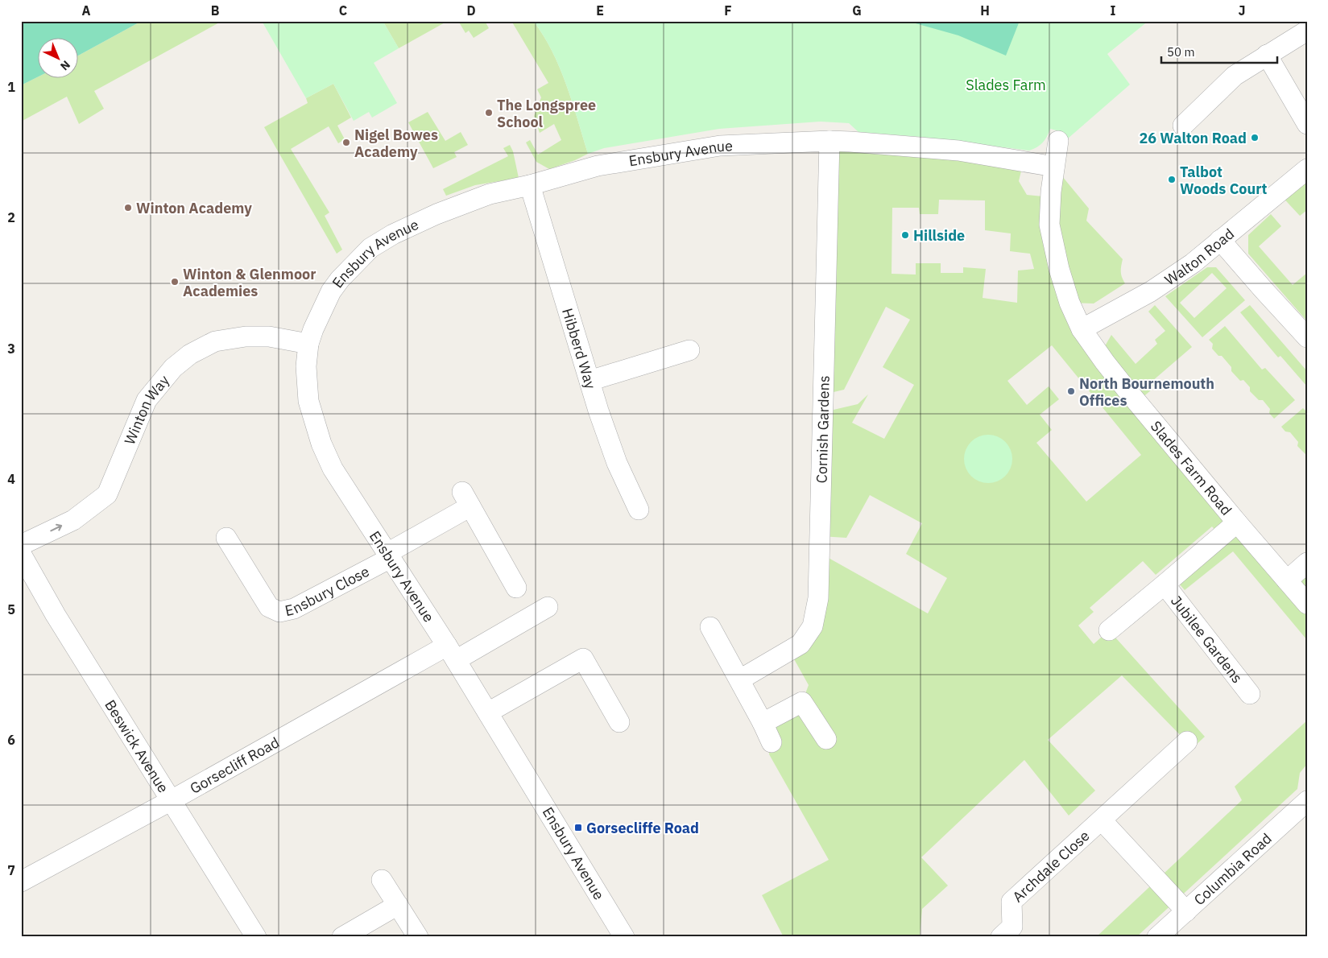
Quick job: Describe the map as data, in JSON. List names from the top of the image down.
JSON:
{
  "streets": {
    "street": [
      "Ensbury Avenue",
      "Walton Road",
      "Hibberd Way",
      "Winton Way",
      "Cornish Gardens",
      "Slades Farm Road",
      "Ensbury Close",
      "Jubilee Gardens",
      "Beswick Avenue",
      "Gorsecliff Road",
      "Archdale Close",
      "Columbia Road"
    ]
  },
  "crossings": [
    ["Ensbury Avenue", "Hibberd Way"],
    ["Ensbury Avenue", "Winton Way"],
    ["Ensbury Avenue", "Cornish Gardens"],
    ["Ensbury Avenue", "Slades Farm Road"],
    ["Ensbury Avenue", "Ensbury Close"],
    ["Ensbury Avenue", "Gorsecliff Road"],
    ["Walton Road", "Slades Farm Road"],
    ["Slades Farm Road", "Jubilee Gardens"],
    ["Beswick Avenue", "Gorsecliff Road"],
    ["Archdale Close", "Columbia Road"]
  ],
  "one_way": ["Winton Way"],
  "parks": ["Slades Farm"],
  "places": {
    "other": [
      "The Longspree School",
      "26 Walton Road",
      "Nigel Bowes Academy",
      "Talbot Woods Court",
      "Winton Academy",
      "Hillside",
      "Winton & Glenmoor Academies",
      "North Bournemouth Offices"
    ],
    "transit": ["Gorsecliffe Road"]
  },
  "scale_bar": "50 m",
  "north": "bottom right",
  "grid": {
    "columns": [
      "A",
      "B",
      "C",
      "D",
      "E",
      "F",
      "G",
      "H",
      "I",
      "J"
    ],
    "rows": [
      "1",
      "2",
      "3",
      "4",
      "5",
      "6",
      "7"
    ]
  }
}
